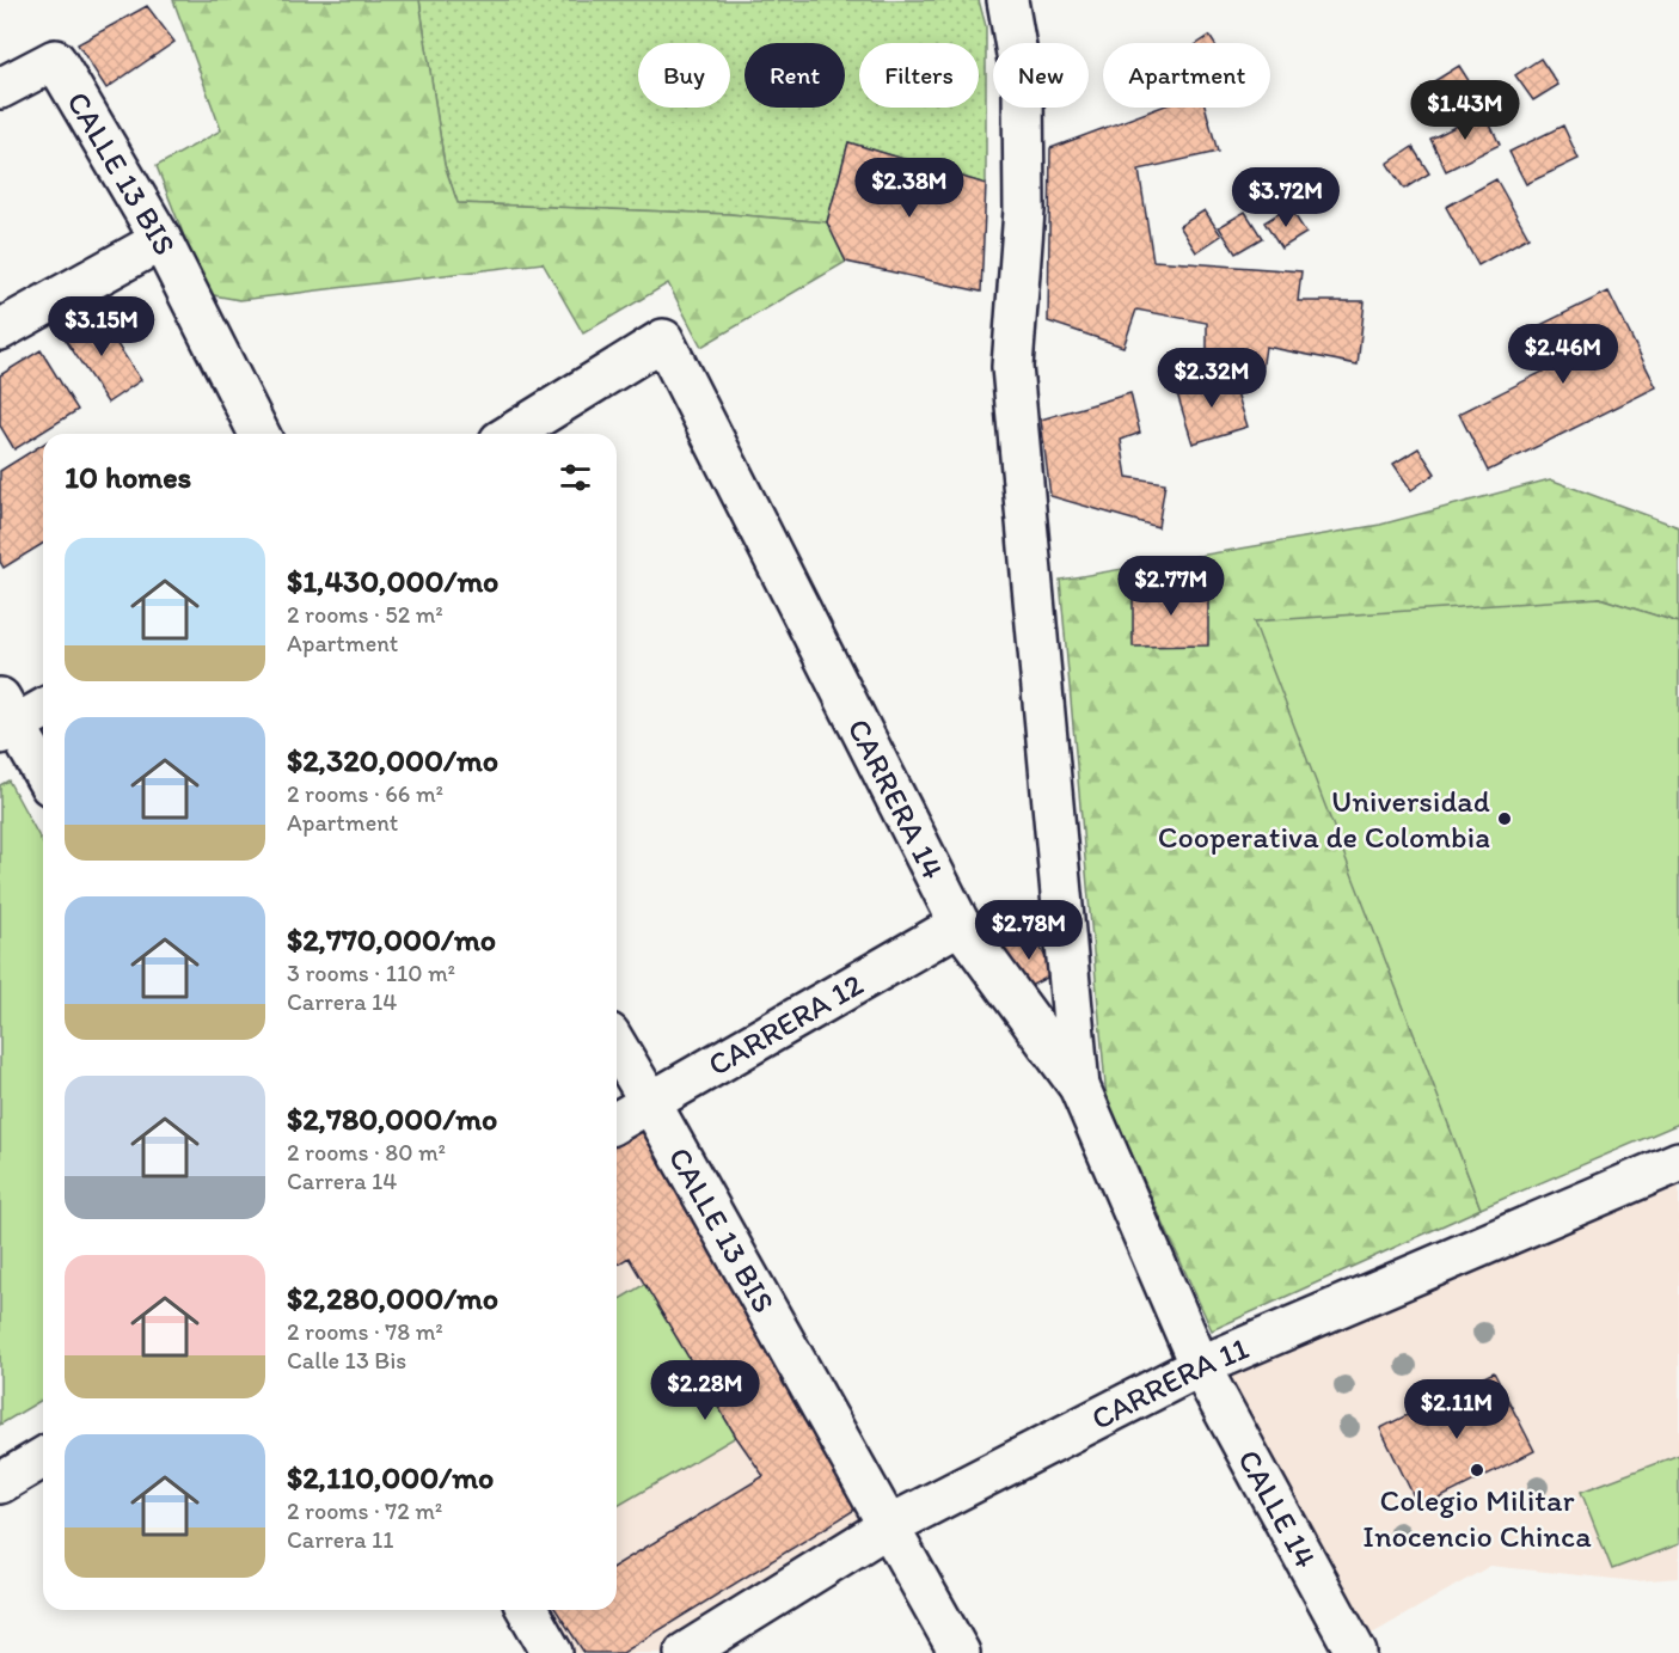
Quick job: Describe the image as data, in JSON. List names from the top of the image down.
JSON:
{
  "streets": {
    "street": [
      "CALLE 13 BIS",
      "CARRERA 14",
      "CARRERA 12",
      "CARRERA 11",
      "CALLE 14"
    ]
  },
  "crossings": [
    ["CALLE 13 BIS", "CARRERA 12"],
    ["CALLE 13 BIS", "CARRERA 11"],
    ["CARRERA 14", "CARRERA 12"],
    ["CARRERA 14", "CARRERA 11"],
    ["CARRERA 14", "CALLE 14"],
    ["CARRERA 11", "CALLE 14"]
  ],
  "places": ["Universidad Cooperativa de Colombia", "Colegio Militar Inocencio Chinca"],
  "page": {
    "chip": [
      "Buy",
      "Rent",
      "Filters",
      "New",
      "Apartment"
    ],
    "price": [
      "$1.43M",
      "$2.38M",
      "$3.72M",
      "$3.15M",
      "$2.46M",
      "$2.32M",
      "$2.77M",
      "$2.78M",
      "$2.28M",
      "$2.11M"
    ],
    "heading": "10 homes",
    "list": [
      {
        "name": "$1,430,000/mo",
        "note": "2 rooms · 52 m² · Apartment"
      },
      {
        "name": "$2,320,000/mo",
        "note": "2 rooms · 66 m² · Apartment"
      },
      {
        "name": "$2,770,000/mo",
        "note": "3 rooms · 110 m² · Carrera 14"
      },
      {
        "name": "$2,780,000/mo",
        "note": "2 rooms · 80 m² · Carrera 14"
      },
      {
        "name": "$2,280,000/mo",
        "note": "2 rooms · 78 m² · Calle 13 Bis"
      },
      {
        "name": "$2,110,000/mo",
        "note": "2 rooms · 72 m² · Carrera 11"
      }
    ]
  }
}
